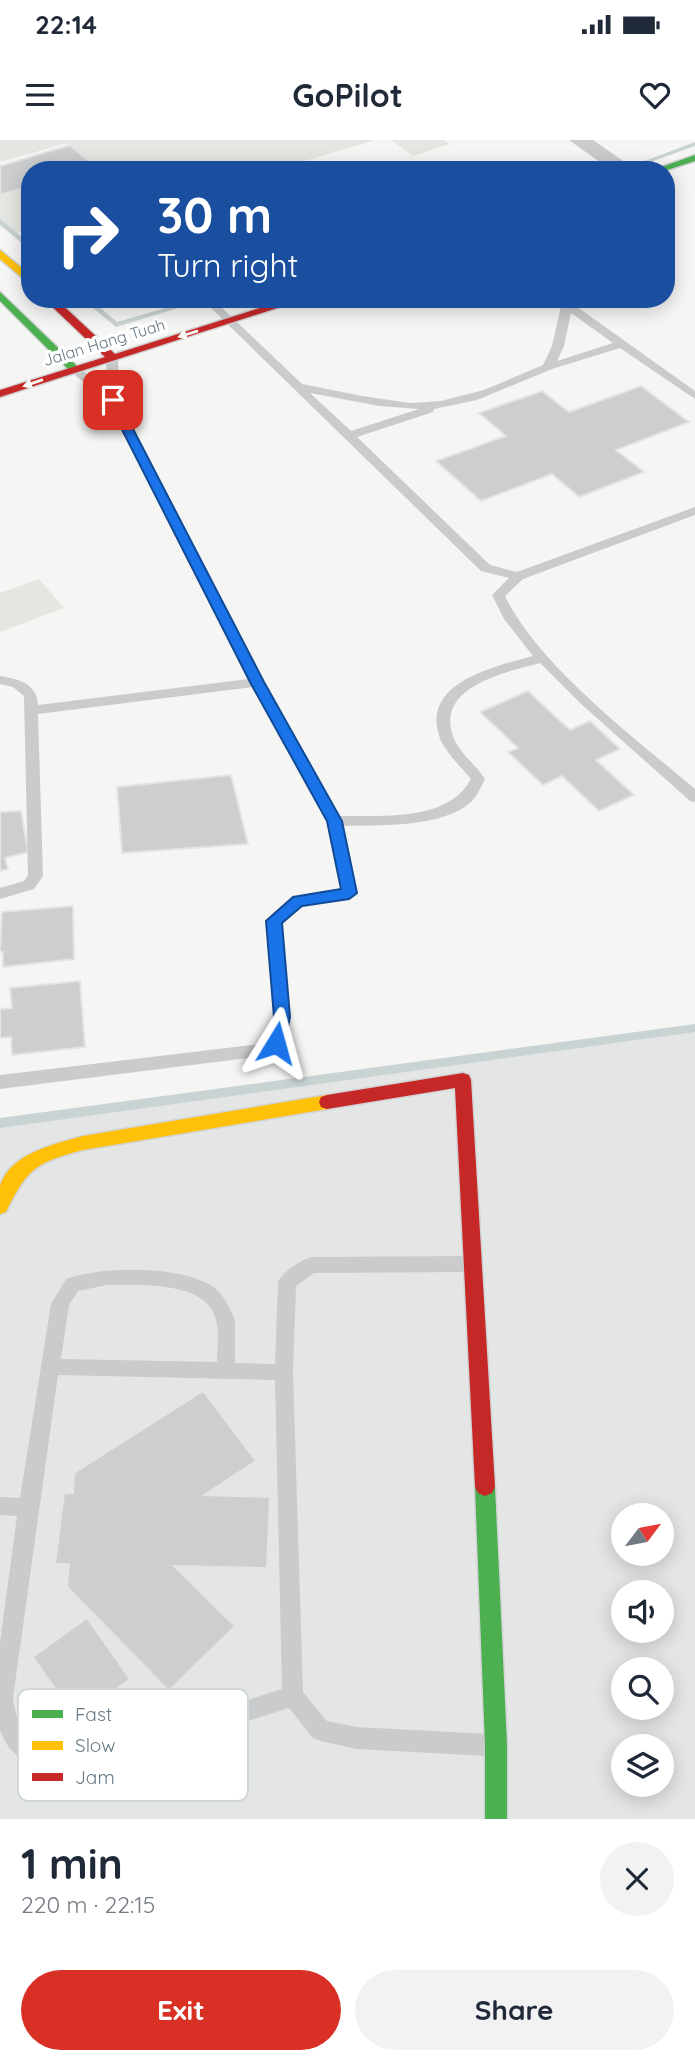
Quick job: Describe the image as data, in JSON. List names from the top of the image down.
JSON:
{
  "streets": {
    "street": ["Jalan Hang Tuah"]
  },
  "one_way": ["Jalan Hang Tuah"],
  "legend": ["Fast", "Slow", "Jam"],
  "north": "top right",
  "page": {
    "status": "22:14",
    "header": "GoPilot",
    "turn": ["30 m", "Turn right"],
    "heading": ["1 min", "220 m · 22:15"],
    "buttons": ["Exit", "Share"]
  }
}
